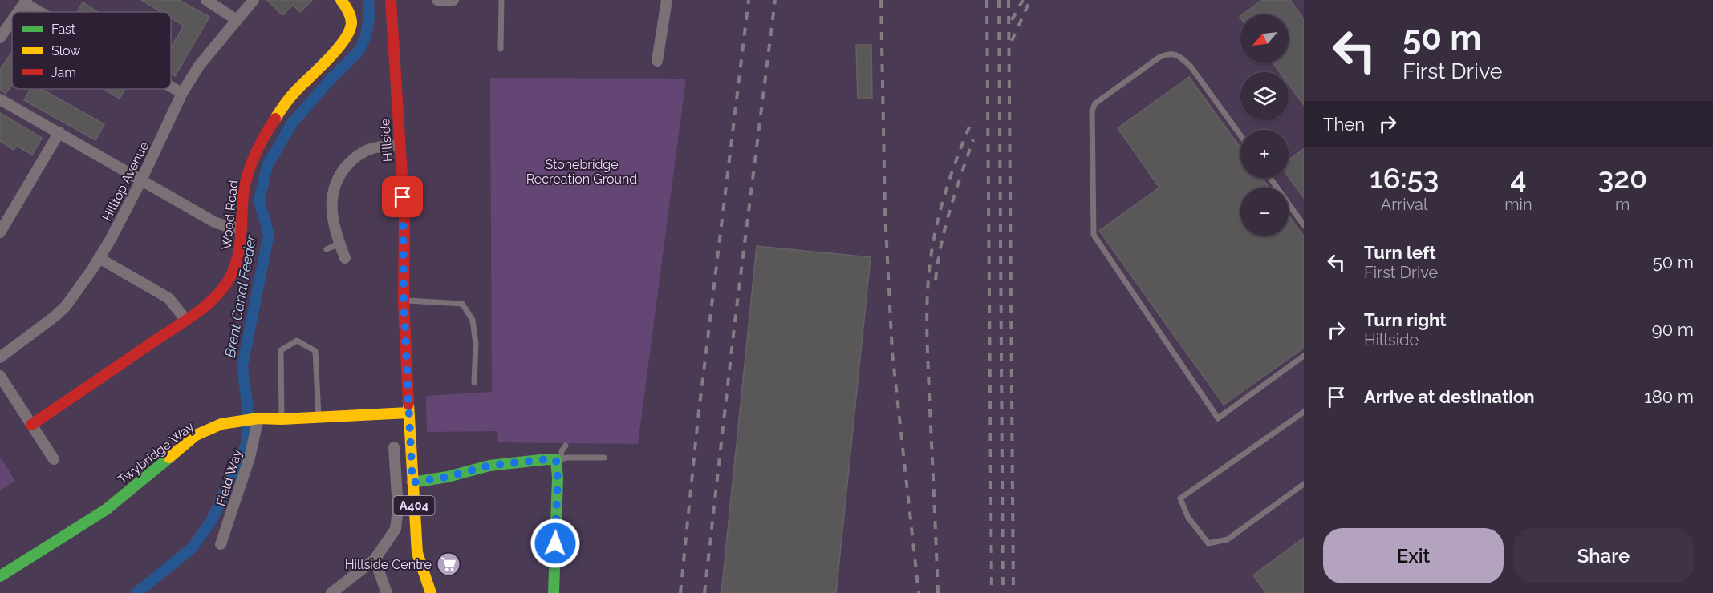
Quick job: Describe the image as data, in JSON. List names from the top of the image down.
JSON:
{
  "streets": {
    "street": [
      "Hillside",
      "Hilltop Avenue",
      "Wood Road",
      "Twybridge Way",
      "Field Way",
      "A404"
    ]
  },
  "crossings": [
    ["Hillside", "Twybridge Way"],
    ["Twybridge Way", "Field Way"]
  ],
  "water": ["Brent Canal Feeder"],
  "parks": ["Stonebridge Recreation Ground"],
  "places": {
    "supermarket": ["Hillside Centre"]
  },
  "legend": ["Fast", "Slow", "Jam"],
  "north": "bottom left",
  "page": {
    "turn": ["50 m", "First Drive"],
    "map_buttons": ["+", "−"],
    "then": "Then",
    "eta": [
      "16:53",
      "Arrival",
      "4",
      "min",
      "320",
      "m"
    ],
    "list": [
      {
        "name": "Turn left",
        "note": "First Drive",
        "value": "50 m"
      },
      {
        "name": "Turn right",
        "note": "Hillside",
        "value": "90 m"
      },
      {
        "name": "Arrive at destination",
        "value": "180 m"
      }
    ],
    "buttons": ["Exit", "Share"]
  }
}
